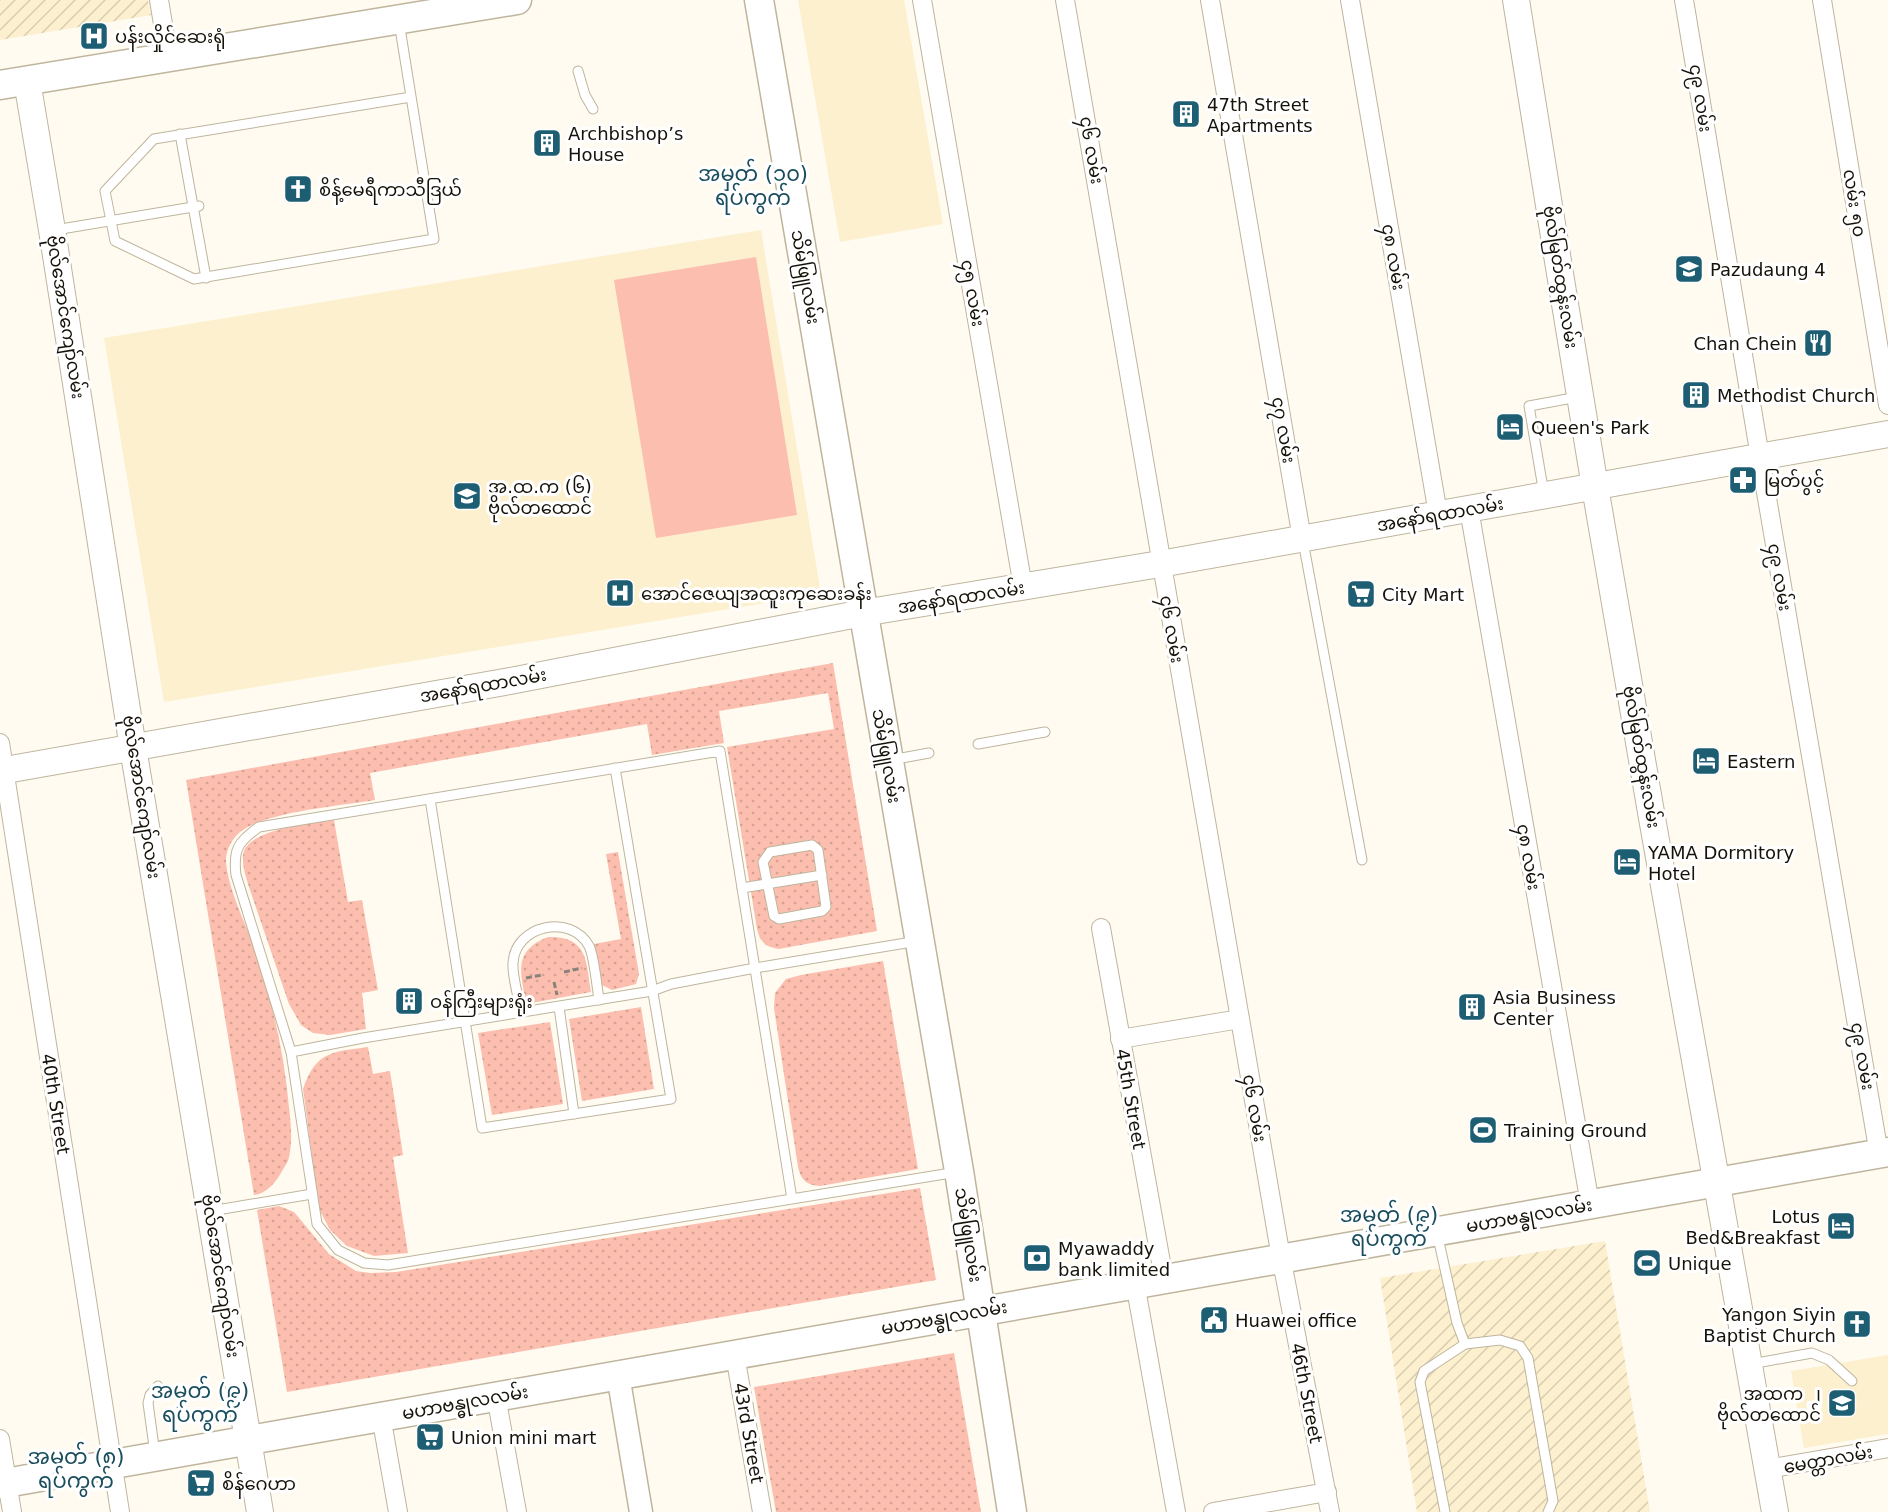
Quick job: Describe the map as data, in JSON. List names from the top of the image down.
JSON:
{
  "streets": {
    "main road": [
      "သိမ်ဖြူလမ်း",
      "ဗိုလ်မြတ်ထွန်းလမ်း",
      "ဗိုလ်အောင်ကျော်လမ်း",
      "အနော်ရထာလမ်း",
      "မဟာဗန္ဓုလလမ်း"
    ],
    "street": [
      "၄၉ လမ်း",
      "၄၆ လမ်း",
      "လမ်း ၅၀",
      "၄၈ လမ်း",
      "၄၅ လမ်း",
      "၄၇ လမ်း",
      "45th Street",
      "40th Street",
      "46th Street",
      "43rd Street",
      "မေတ္တာလမ်း"
    ]
  },
  "crossings": [
    ["၄၉ လမ်း", "အနော်ရထာလမ်း"],
    ["၄၉ လမ်း", "မဟာဗန္ဓုလလမ်း"],
    ["၄၆ လမ်း", "အနော်ရထာလမ်း"],
    ["၄၆ လမ်း", "45th Street"],
    ["၄၆ လမ်း", "မဟာဗန္ဓုလလမ်း"],
    ["၄၆ လမ်း", "46th Street"],
    ["၄၈ လမ်း", "အနော်ရထာလမ်း"],
    ["၄၈ လမ်း", "မဟာဗန္ဓုလလမ်း"],
    ["သိမ်ဖြူလမ်း", "အနော်ရထာလမ်း"],
    ["သိမ်ဖြူလမ်း", "မဟာဗန္ဓုလလမ်း"],
    ["ဗိုလ်မြတ်ထွန်းလမ်း", "အနော်ရထာလမ်း"],
    ["ဗိုလ်မြတ်ထွန်းလမ်း", "မဟာဗန္ဓုလလမ်း"],
    ["ဗိုလ်မြတ်ထွန်းလမ်း", "မေတ္တာလမ်း"],
    ["၄၅ လမ်း", "အနော်ရထာလမ်း"],
    ["ဗိုလ်အောင်ကျော်လမ်း", "အနော်ရထာလမ်း"],
    ["ဗိုလ်အောင်ကျော်လမ်း", "မဟာဗန္ဓုလလမ်း"],
    ["၄၇ လမ်း", "အနော်ရထာလမ်း"],
    ["အနော်ရထာလမ်း", "40th Street"],
    ["45th Street", "မဟာဗန္ဓုလလမ်း"],
    ["40th Street", "မဟာဗန္ဓုလလမ်း"],
    ["မဟာဗန္ဓုလလမ်း", "46th Street"],
    ["မဟာဗန္ဓုလလမ်း", "43rd Street"]
  ],
  "districts": [
    "အမှတ် (၁၀) ရပ်ကွက်",
    "အမှတ် (၉) ရပ်ကွက်",
    "အမှတ် (၉) ရပ်ကွက်",
    "အမှတ် (၈) ရပ်ကွက်"
  ],
  "places": {
    "hospital": ["ပန်းလှိုင်ဆေးရုံ", "အောင်ဇေယျအထူးကုဆေးခန်း"],
    "building": [
      "47th Street Apartments",
      "Archbishop’s House",
      "Methodist Church",
      "ဝန်ကြီးများရုံး",
      "Asia Business Center"
    ],
    "church": ["စိန့်မေရီကာသီဒြယ်", "Yangon Siyin Baptist Church"],
    "school or university": ["Pazudaung 4", "အ.ထ.က (၆) ဗိုလ်တထောင်", "အထက ၂ ဗိုလ်တထောင်"],
    "restaurant": ["Chan Chein"],
    "hotel": [
      "Queen's Park",
      "Eastern",
      "YAMA Dormitory Hotel",
      "Lotus Bed&Breakfast"
    ],
    "pharmacy": ["မြတ်ပွင့်"],
    "supermarket": ["City Mart", "Union mini mart", "စိန်ဂေဟာ"],
    "sports": ["Training Ground", "Unique"],
    "bank": ["Myawaddy bank limited"],
    "public building": ["Huawei office"]
  }
}
